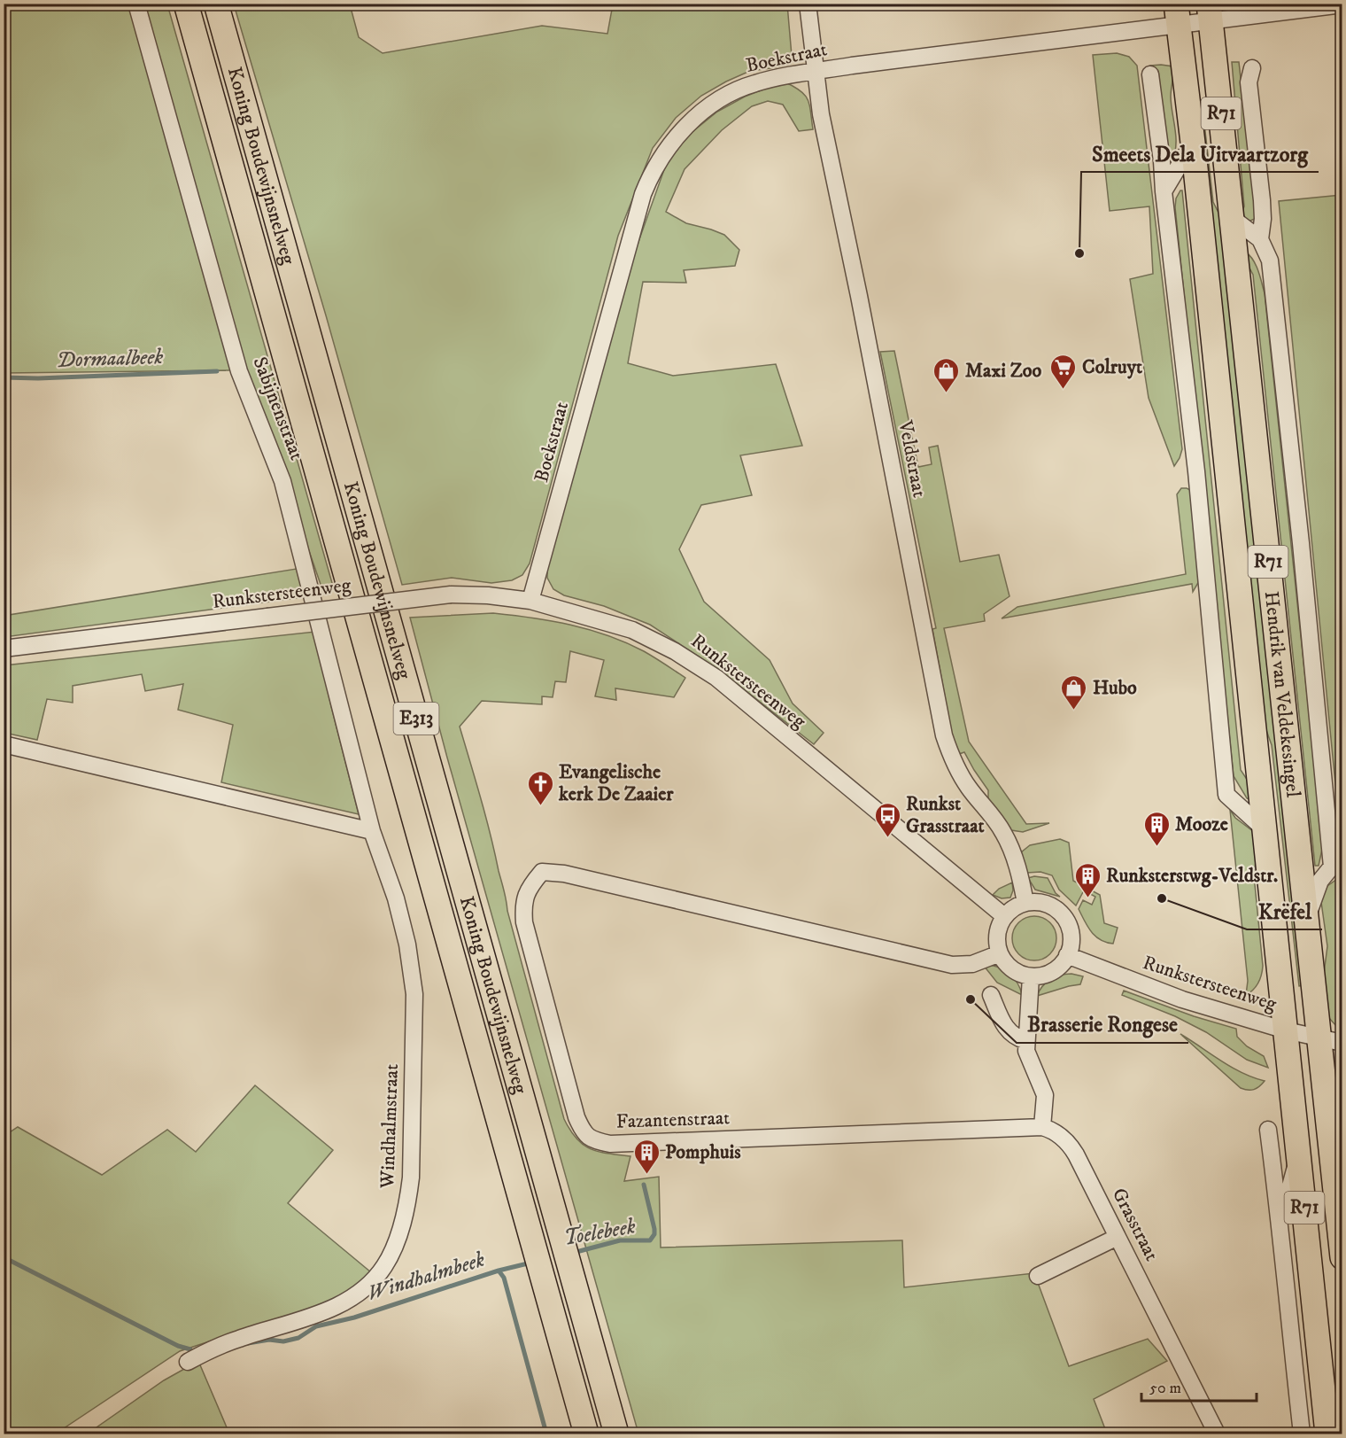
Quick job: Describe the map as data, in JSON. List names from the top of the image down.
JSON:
{
  "streets": {
    "highway": [
      "R71",
      "Koning Boudewijnsnelweg",
      "Hendrik van Veldekesingel",
      "E313"
    ],
    "street": [
      "Boekstraat",
      "Sabijnenstraat",
      "Veldstraat",
      "Runkstersteenweg",
      "Fazantenstraat",
      "Windhalmstraat",
      "Grasstraat"
    ]
  },
  "crossings": [
    ["Boekstraat", "Veldstraat"],
    ["Boekstraat", "Runkstersteenweg"],
    ["Boekstraat", "Hendrik van Veldekesingel"],
    ["R71", "Runkstersteenweg"],
    ["R71", "Hendrik van Veldekesingel"],
    ["Sabijnenstraat", "Windhalmstraat"],
    ["Veldstraat", "Runkstersteenweg"],
    ["Veldstraat", "Fazantenstraat"],
    ["Runkstersteenweg", "Hendrik van Veldekesingel"],
    ["Runkstersteenweg", "Fazantenstraat"],
    ["Fazantenstraat", "Grasstraat"]
  ],
  "water": ["Dormaalbeek", "Toelebeek", "Windhalmbeek"],
  "places": {
    "other": ["Smeets Dela Uitvaartzorg", "Krëfel", "Brasserie Rongese"],
    "supermarket": ["Colruyt"],
    "shop": ["Maxi Zoo", "Hubo"],
    "church": ["Evangelische kerk De Zaaier"],
    "bus stop": ["Runkst Grasstraat"],
    "building": ["Mooze", "Runksterstwg-Veldstr.", "Pomphuis"]
  },
  "scale_bar": "50 m"
}
